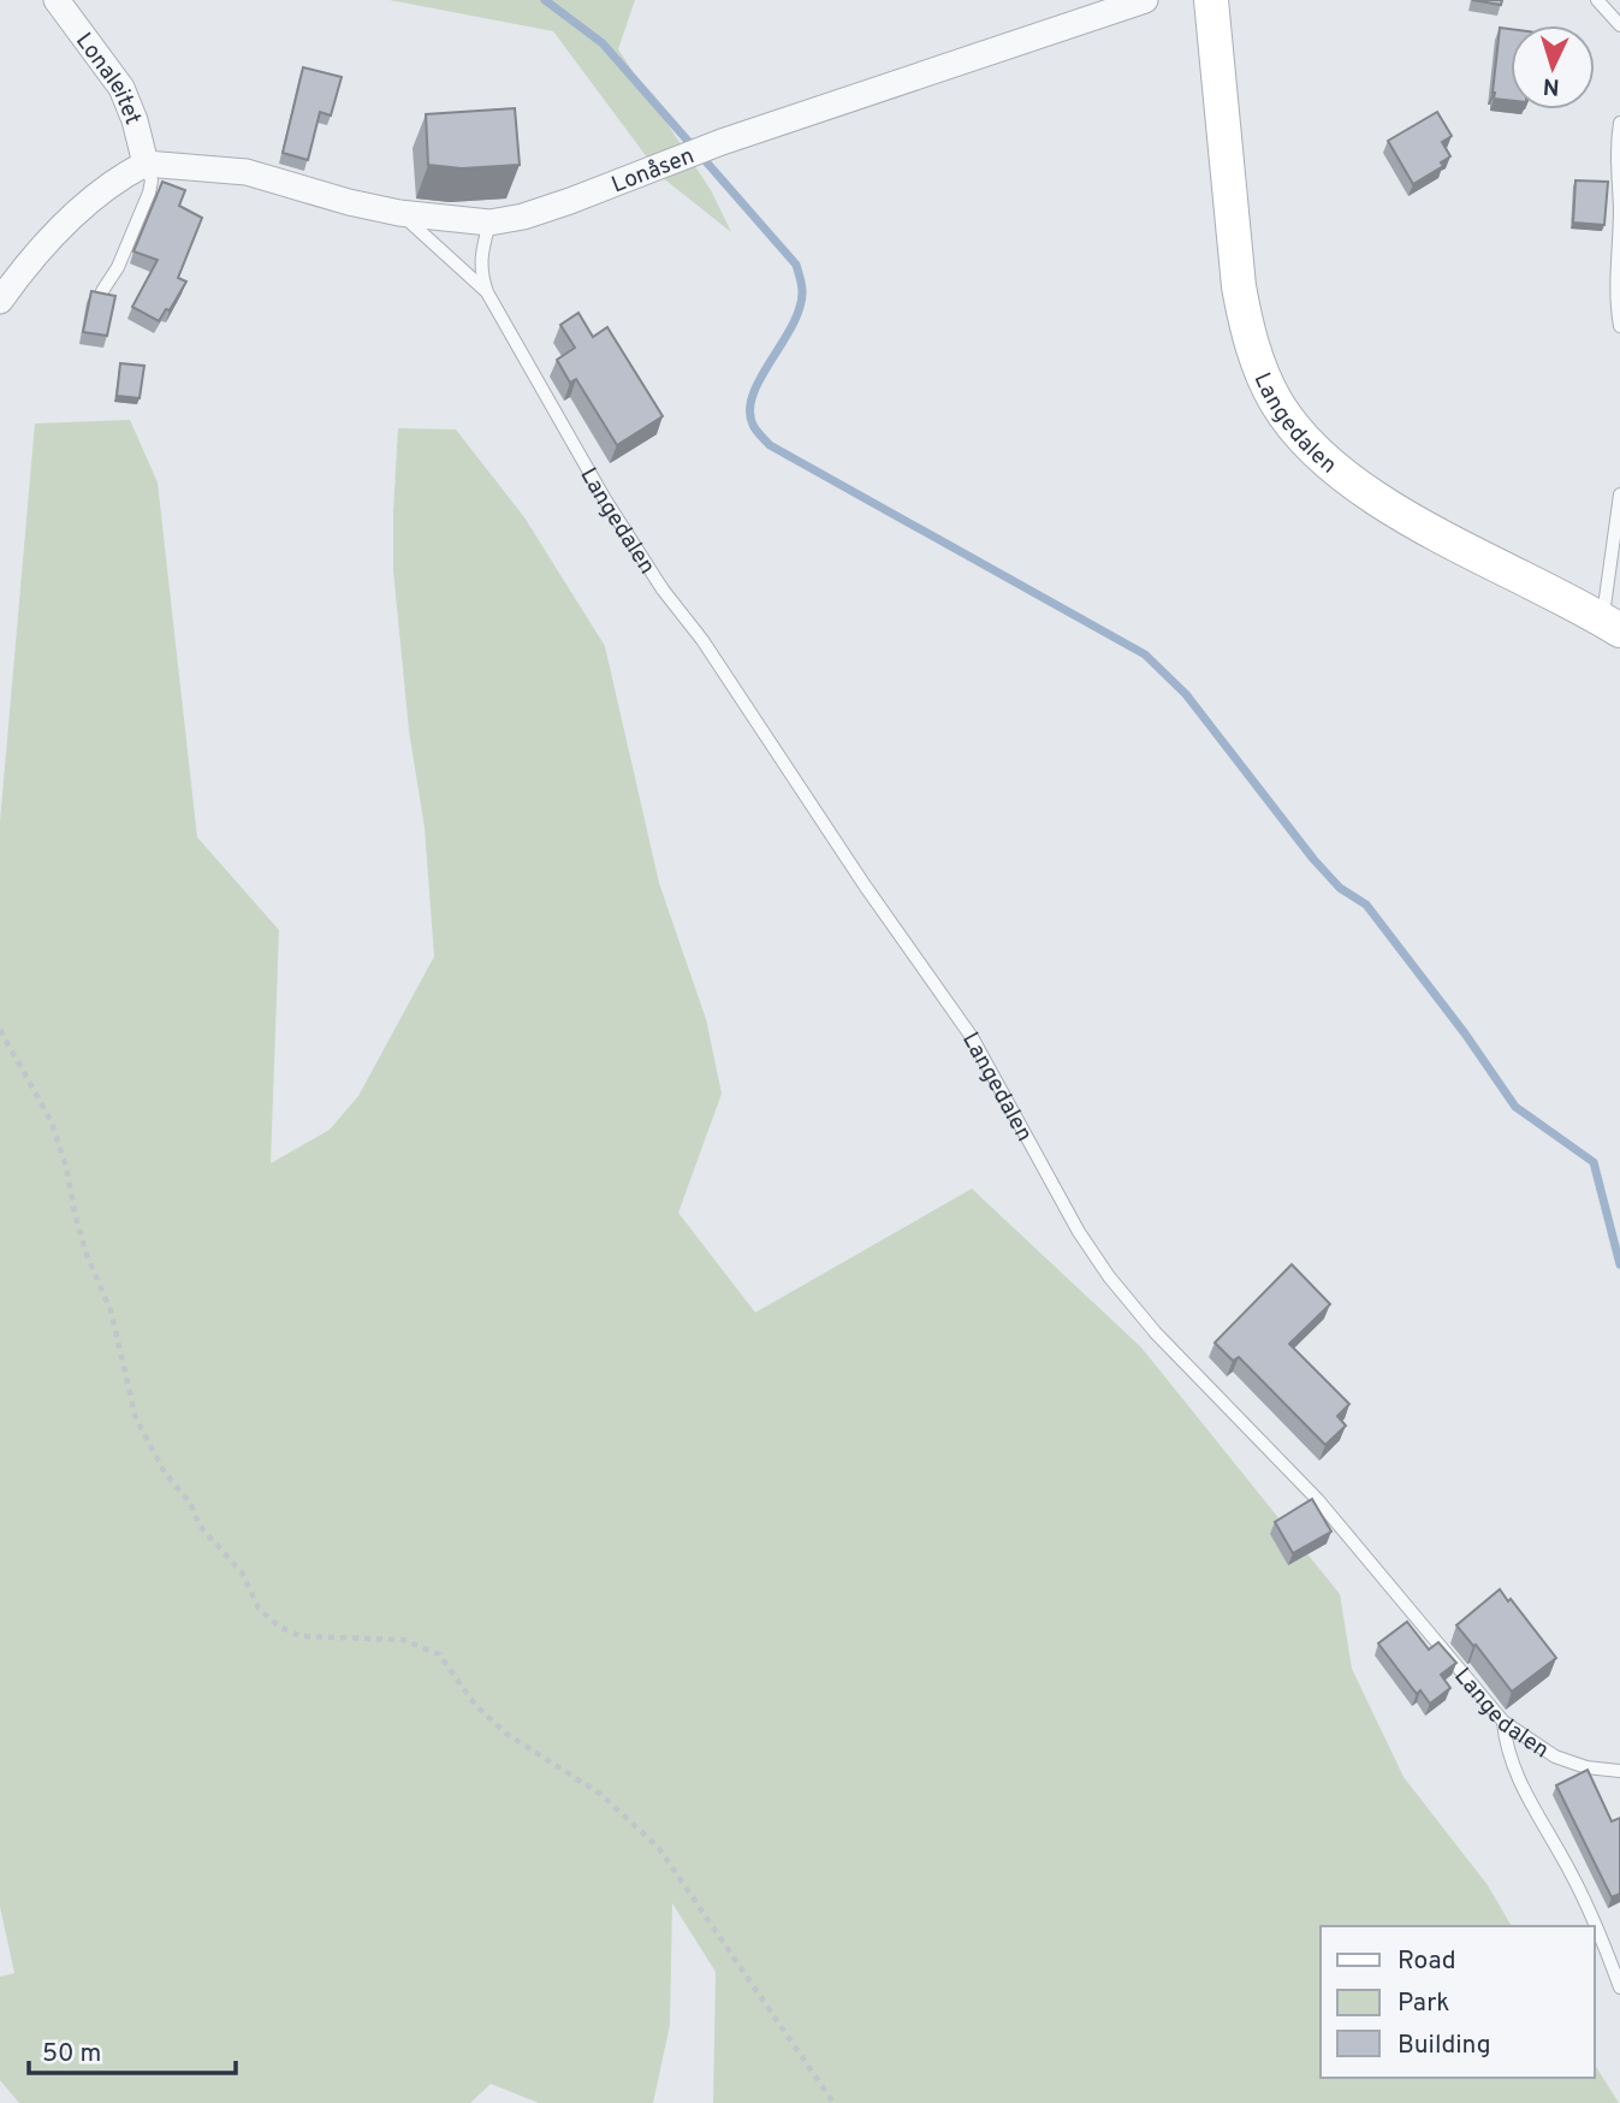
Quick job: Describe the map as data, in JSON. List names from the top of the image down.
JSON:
{
  "streets": {
    "main road": ["Langedalen"],
    "street": ["Lonaleitet", "Lonåsen"]
  },
  "crossings": [
    ["Lonaleitet", "Lonåsen"],
    ["Lonåsen", "Langedalen"]
  ],
  "legend": ["Road", "Park", "Building"],
  "scale_bar": "50 m",
  "north": "bottom"
}
